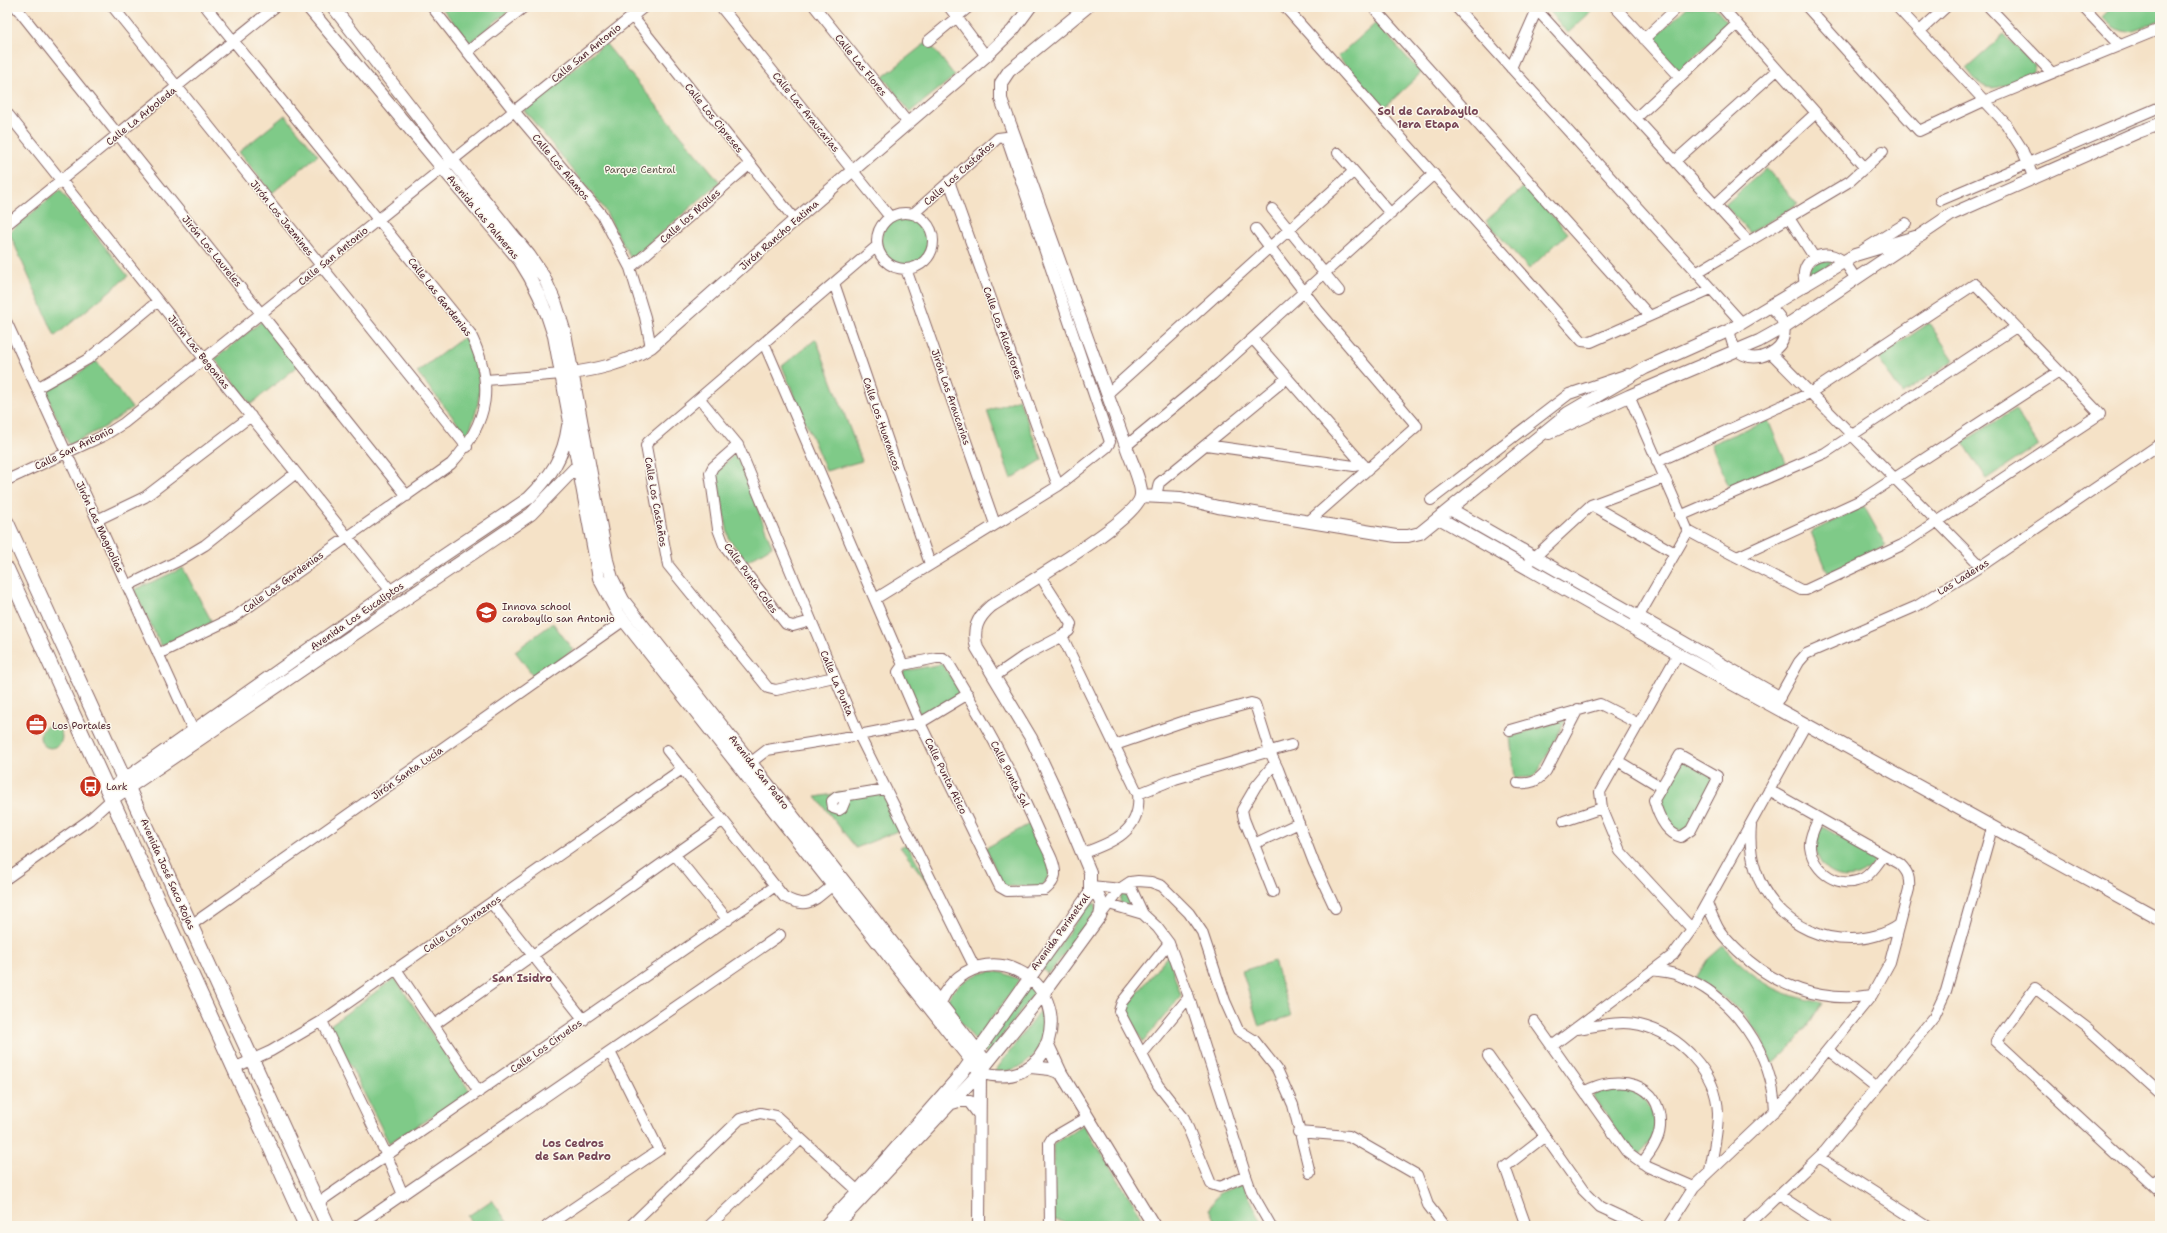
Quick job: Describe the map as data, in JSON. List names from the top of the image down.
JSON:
{
  "streets": {
    "main road": ["Avenida José Saco Rojas"],
    "street": [
      "Calle San Antonio",
      "Calle Las Flores",
      "Calle Las Araucarias",
      "Calle La Arboleda",
      "Calle Los Cipreses",
      "Calle Los Alamos",
      "Calle Los Castaños",
      "Calle los Molles",
      "Avenida Las Palmeras",
      "Jirón Los Jazmines",
      "Jirón Rancho Fatima",
      "Jirón Los Laureles",
      "Calle Las Gardenias",
      "Calle Los Alcanfores",
      "Jirón Las Begonias",
      "Jirón Las Araucarias",
      "Calle Los Huarancos",
      "Jirón Las Magnolias",
      "Las Laderas",
      "Calle Punta Coles",
      "Avenida Los Eucaliptos",
      "Calle La Punta",
      "Avenida San Pedro",
      "Jirón Santa Lucía",
      "Calle Punta Sal",
      "Calle Punta Atico",
      "Calle Los Duraznos",
      "Avenida Perimetral",
      "Calle Los Ciruelos"
    ]
  },
  "crossings": [
    ["Calle San Antonio", "Calle Los Cipreses"],
    ["Calle San Antonio", "Calle Los Alamos"],
    ["Calle San Antonio", "Avenida Las Palmeras"],
    ["Calle San Antonio", "Jirón Los Jazmines"],
    ["Calle San Antonio", "Jirón Los Laureles"],
    ["Calle San Antonio", "Calle Las Gardenias"],
    ["Calle San Antonio", "Jirón Las Begonias"],
    ["Calle San Antonio", "Jirón Las Magnolias"],
    ["Calle Las Flores", "Jirón Rancho Fatima"],
    ["Calle Las Araucarias", "Calle Los Castaños"],
    ["Calle Las Araucarias", "Jirón Rancho Fatima"],
    ["Calle Las Araucarias", "Jirón Las Araucarias"],
    ["Calle La Arboleda", "Jirón Los Jazmines"],
    ["Calle La Arboleda", "Jirón Los Laureles"],
    ["Calle La Arboleda", "Calle Las Gardenias"],
    ["Calle La Arboleda", "Jirón Las Begonias"],
    ["Calle Los Cipreses", "Calle los Molles"],
    ["Calle Los Cipreses", "Jirón Rancho Fatima"],
    ["Calle Los Alamos", "Calle los Molles"],
    ["Calle Los Alamos", "Jirón Rancho Fatima"],
    ["Calle Los Castaños", "Calle Los Alcanfores"],
    ["Calle Los Castaños", "Jirón Las Araucarias"],
    ["Calle Los Castaños", "Calle Los Huarancos"],
    ["Calle Los Castaños", "Calle La Punta"],
    ["Avenida Las Palmeras", "Jirón Rancho Fatima"],
    ["Avenida Las Palmeras", "Avenida Los Eucaliptos"],
    ["Avenida Las Palmeras", "Avenida San Pedro"],
    ["Jirón Los Jazmines", "Calle Las Gardenias"],
    ["Jirón Rancho Fatima", "Calle Las Gardenias"],
    ["Jirón Los Laureles", "Calle Las Gardenias"],
    ["Calle Las Gardenias", "Jirón Las Begonias"],
    ["Calle Las Gardenias", "Jirón Las Magnolias"],
    ["Jirón Las Begonias", "Avenida Los Eucaliptos"],
    ["Jirón Las Magnolias", "Avenida Los Eucaliptos"],
    ["Calle Punta Coles", "Calle La Punta"],
    ["Avenida Los Eucaliptos", "Avenida San Pedro"],
    ["Avenida Los Eucaliptos", "Avenida José Saco Rojas"],
    ["Avenida San Pedro", "Jirón Santa Lucía"],
    ["Avenida San Pedro", "Avenida Perimetral"],
    ["Jirón Santa Lucía", "Avenida José Saco Rojas"],
    ["Calle Punta Sal", "Calle Punta Atico"],
    ["Avenida José Saco Rojas", "Calle Los Duraznos"],
    ["Avenida José Saco Rojas", "Calle Los Ciruelos"]
  ],
  "districts": ["Sol de Carabayllo 1era Etapa", "San Isidro", "Los Cedros de San Pedro"],
  "parks": ["Parque Central"],
  "places": {
    "school or university": ["Innova school carabayllo san Antonio"],
    "office": ["Los Portales"],
    "bus stop": ["Lark"]
  }
}
